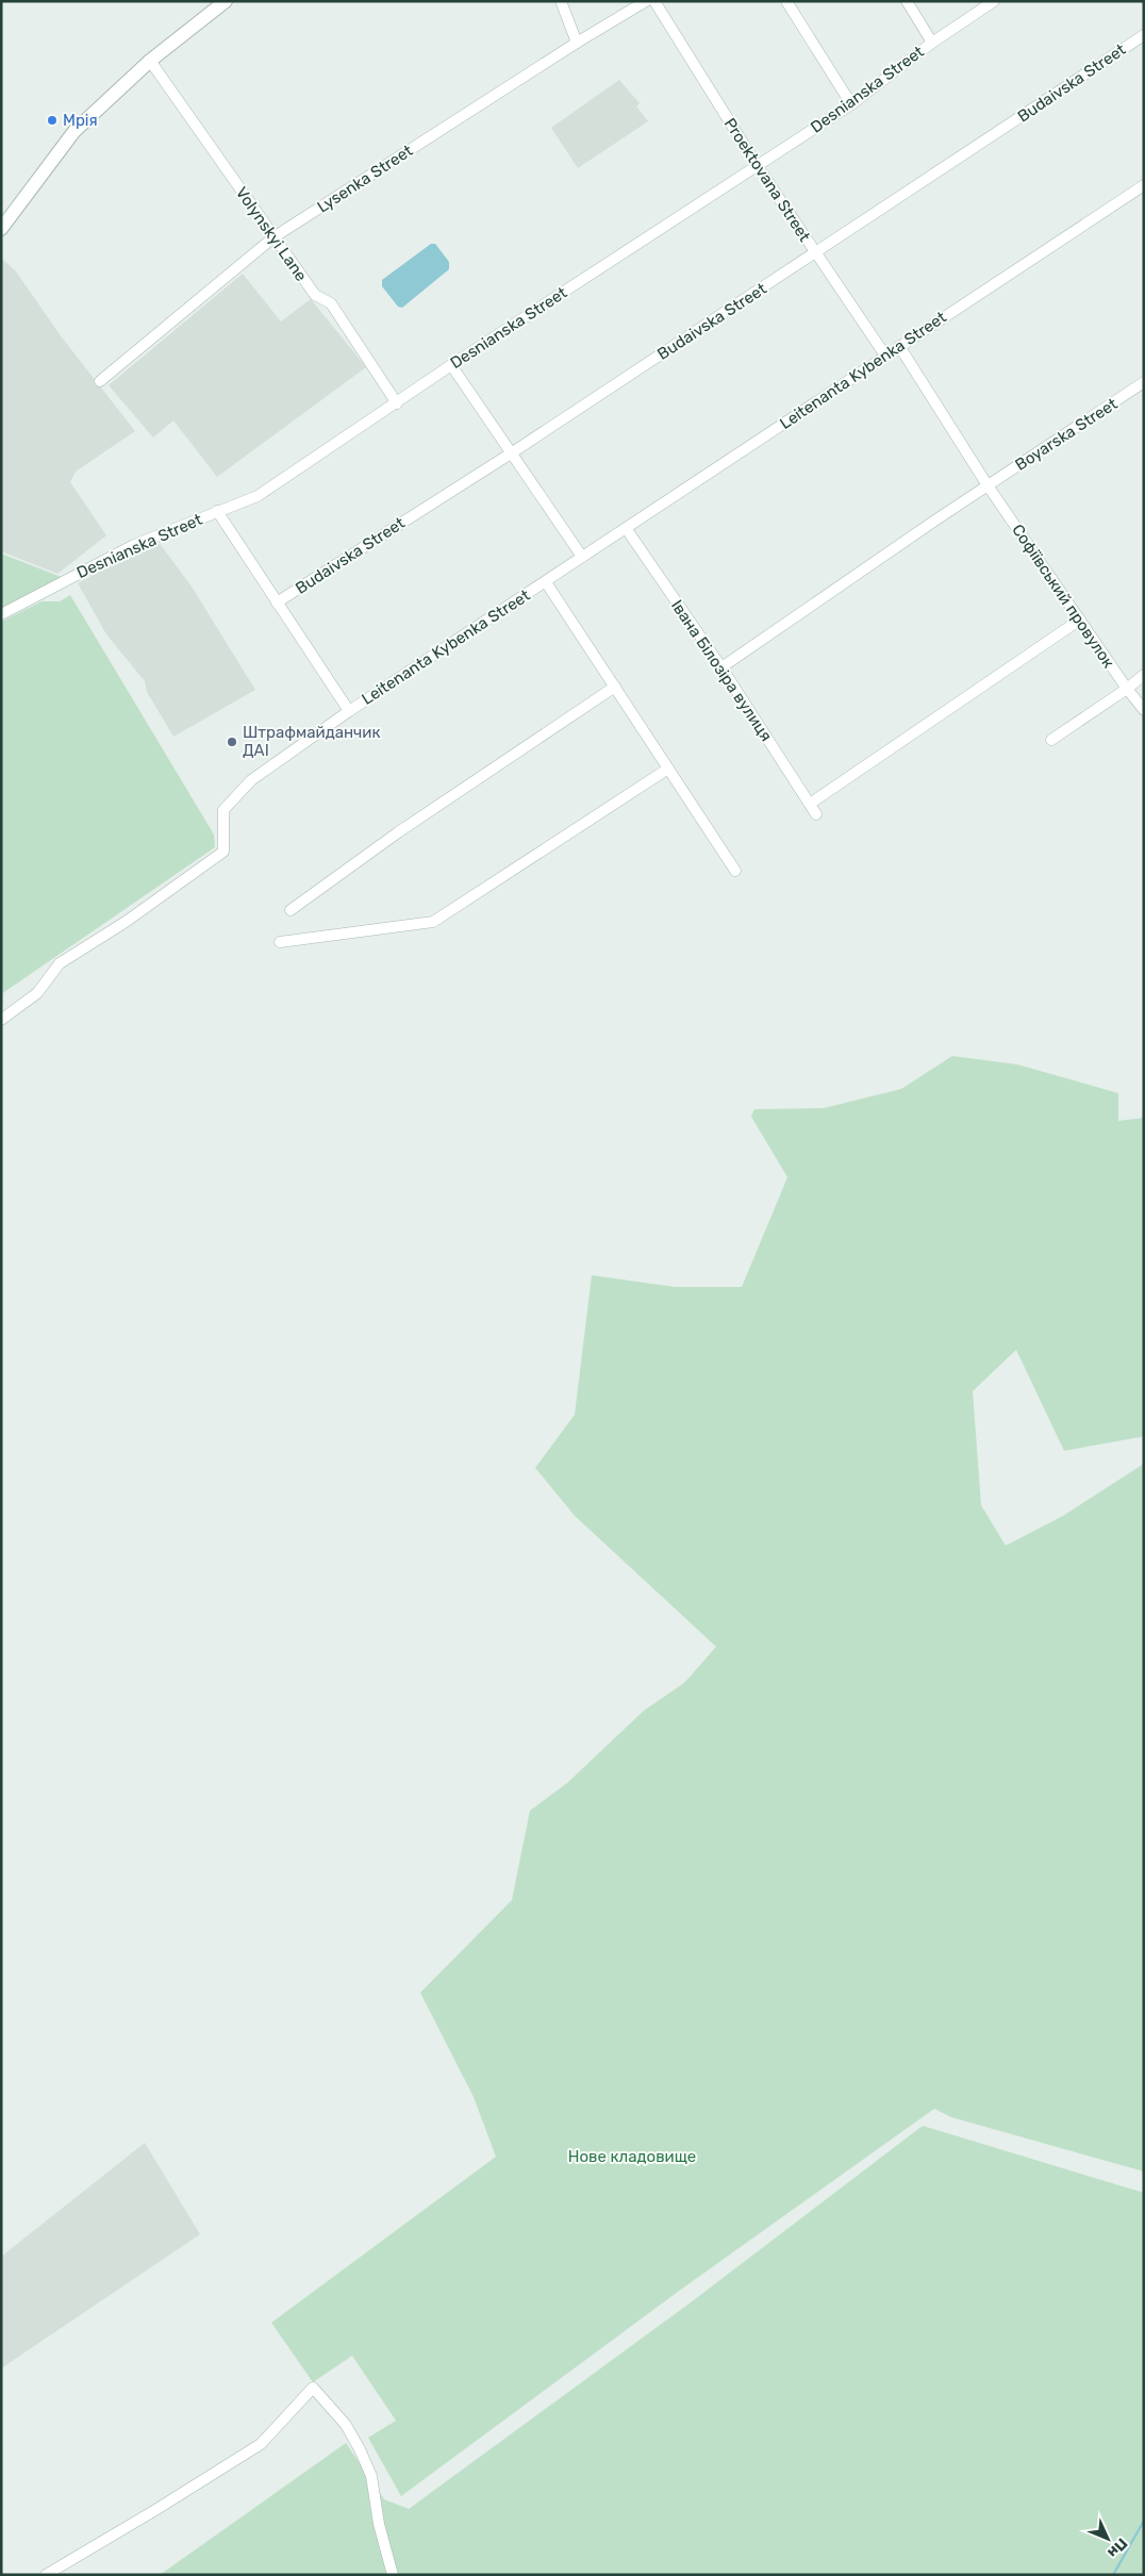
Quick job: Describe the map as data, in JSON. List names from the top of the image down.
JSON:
{
  "streets": {
    "street": [
      "Budaivska Street",
      "Desnianska Street",
      "Lysenka Street",
      "Proektovana Street",
      "Volynskyi Lane",
      "Leitenanta Kybenka Street",
      "Boyarska Street",
      "Софіївський провулок",
      "Івана Білозіра вулиця"
    ]
  },
  "crossings": [
    ["Budaivska Street", "Proektovana Street"],
    ["Desnianska Street", "Proektovana Street"],
    ["Desnianska Street", "Volynskyi Lane"],
    ["Lysenka Street", "Volynskyi Lane"],
    ["Proektovana Street", "Leitenanta Kybenka Street"],
    ["Leitenanta Kybenka Street", "Софіївський провулок"],
    ["Leitenanta Kybenka Street", "Івана Білозіра вулиця"],
    ["Boyarska Street", "Софіївський провулок"],
    ["Boyarska Street", "Івана Білозіра вулиця"]
  ],
  "parks": ["Нове кладовище"],
  "places": ["Мрія", "Штрафмайданчик ДАІ"],
  "north": "bottom right"
}
